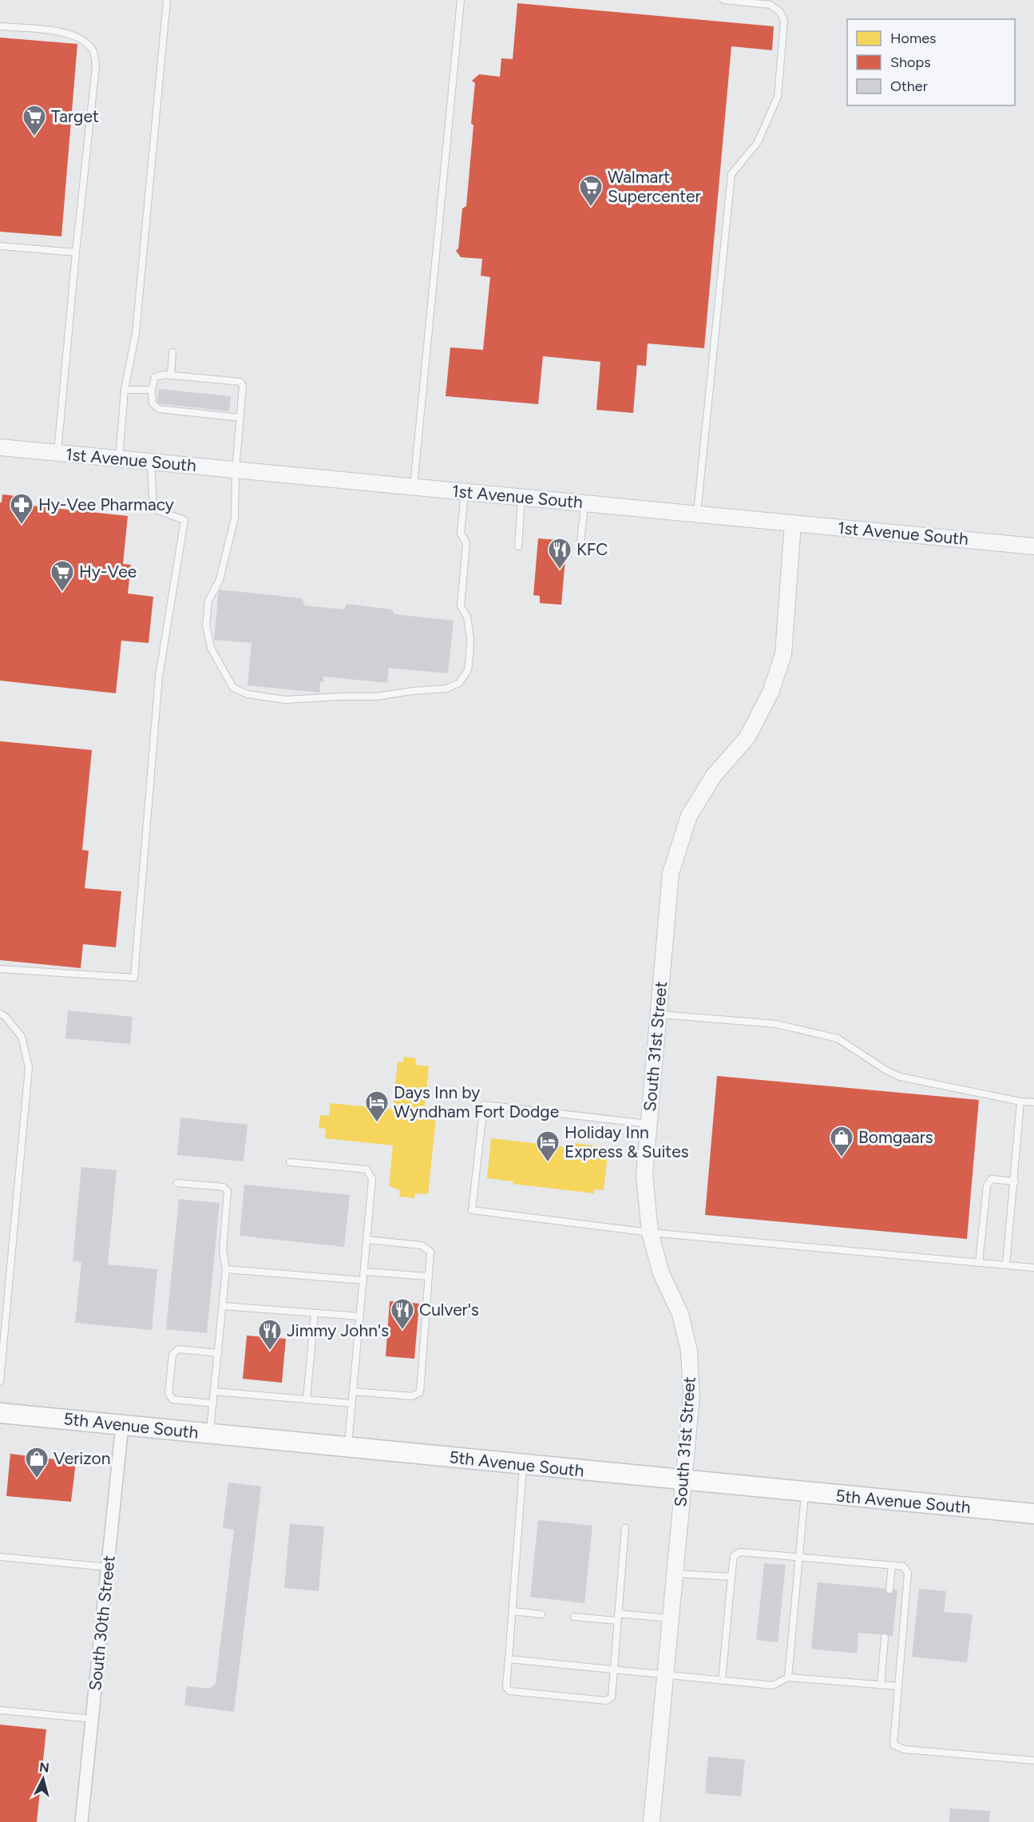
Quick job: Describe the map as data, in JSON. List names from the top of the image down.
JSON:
{
  "streets": {
    "main road": ["5th Avenue South"],
    "street": ["1st Avenue South", "South 31st Street", "South 30th Street"]
  },
  "crossings": [
    ["1st Avenue South", "South 31st Street"],
    ["South 31st Street", "5th Avenue South"],
    ["5th Avenue South", "South 30th Street"]
  ],
  "places": {
    "supermarket": ["Target", "Walmart Supercenter", "Hy-Vee"],
    "pharmacy": ["Hy-Vee Pharmacy"],
    "restaurant": ["KFC", "Culver's", "Jimmy John's"],
    "hotel": ["Days Inn by Wyndham Fort Dodge", "Holiday Inn Express & Suites"],
    "shop": ["Bomgaars", "Verizon"]
  },
  "legend": ["Homes", "Shops", "Other"],
  "north": "top"
}
